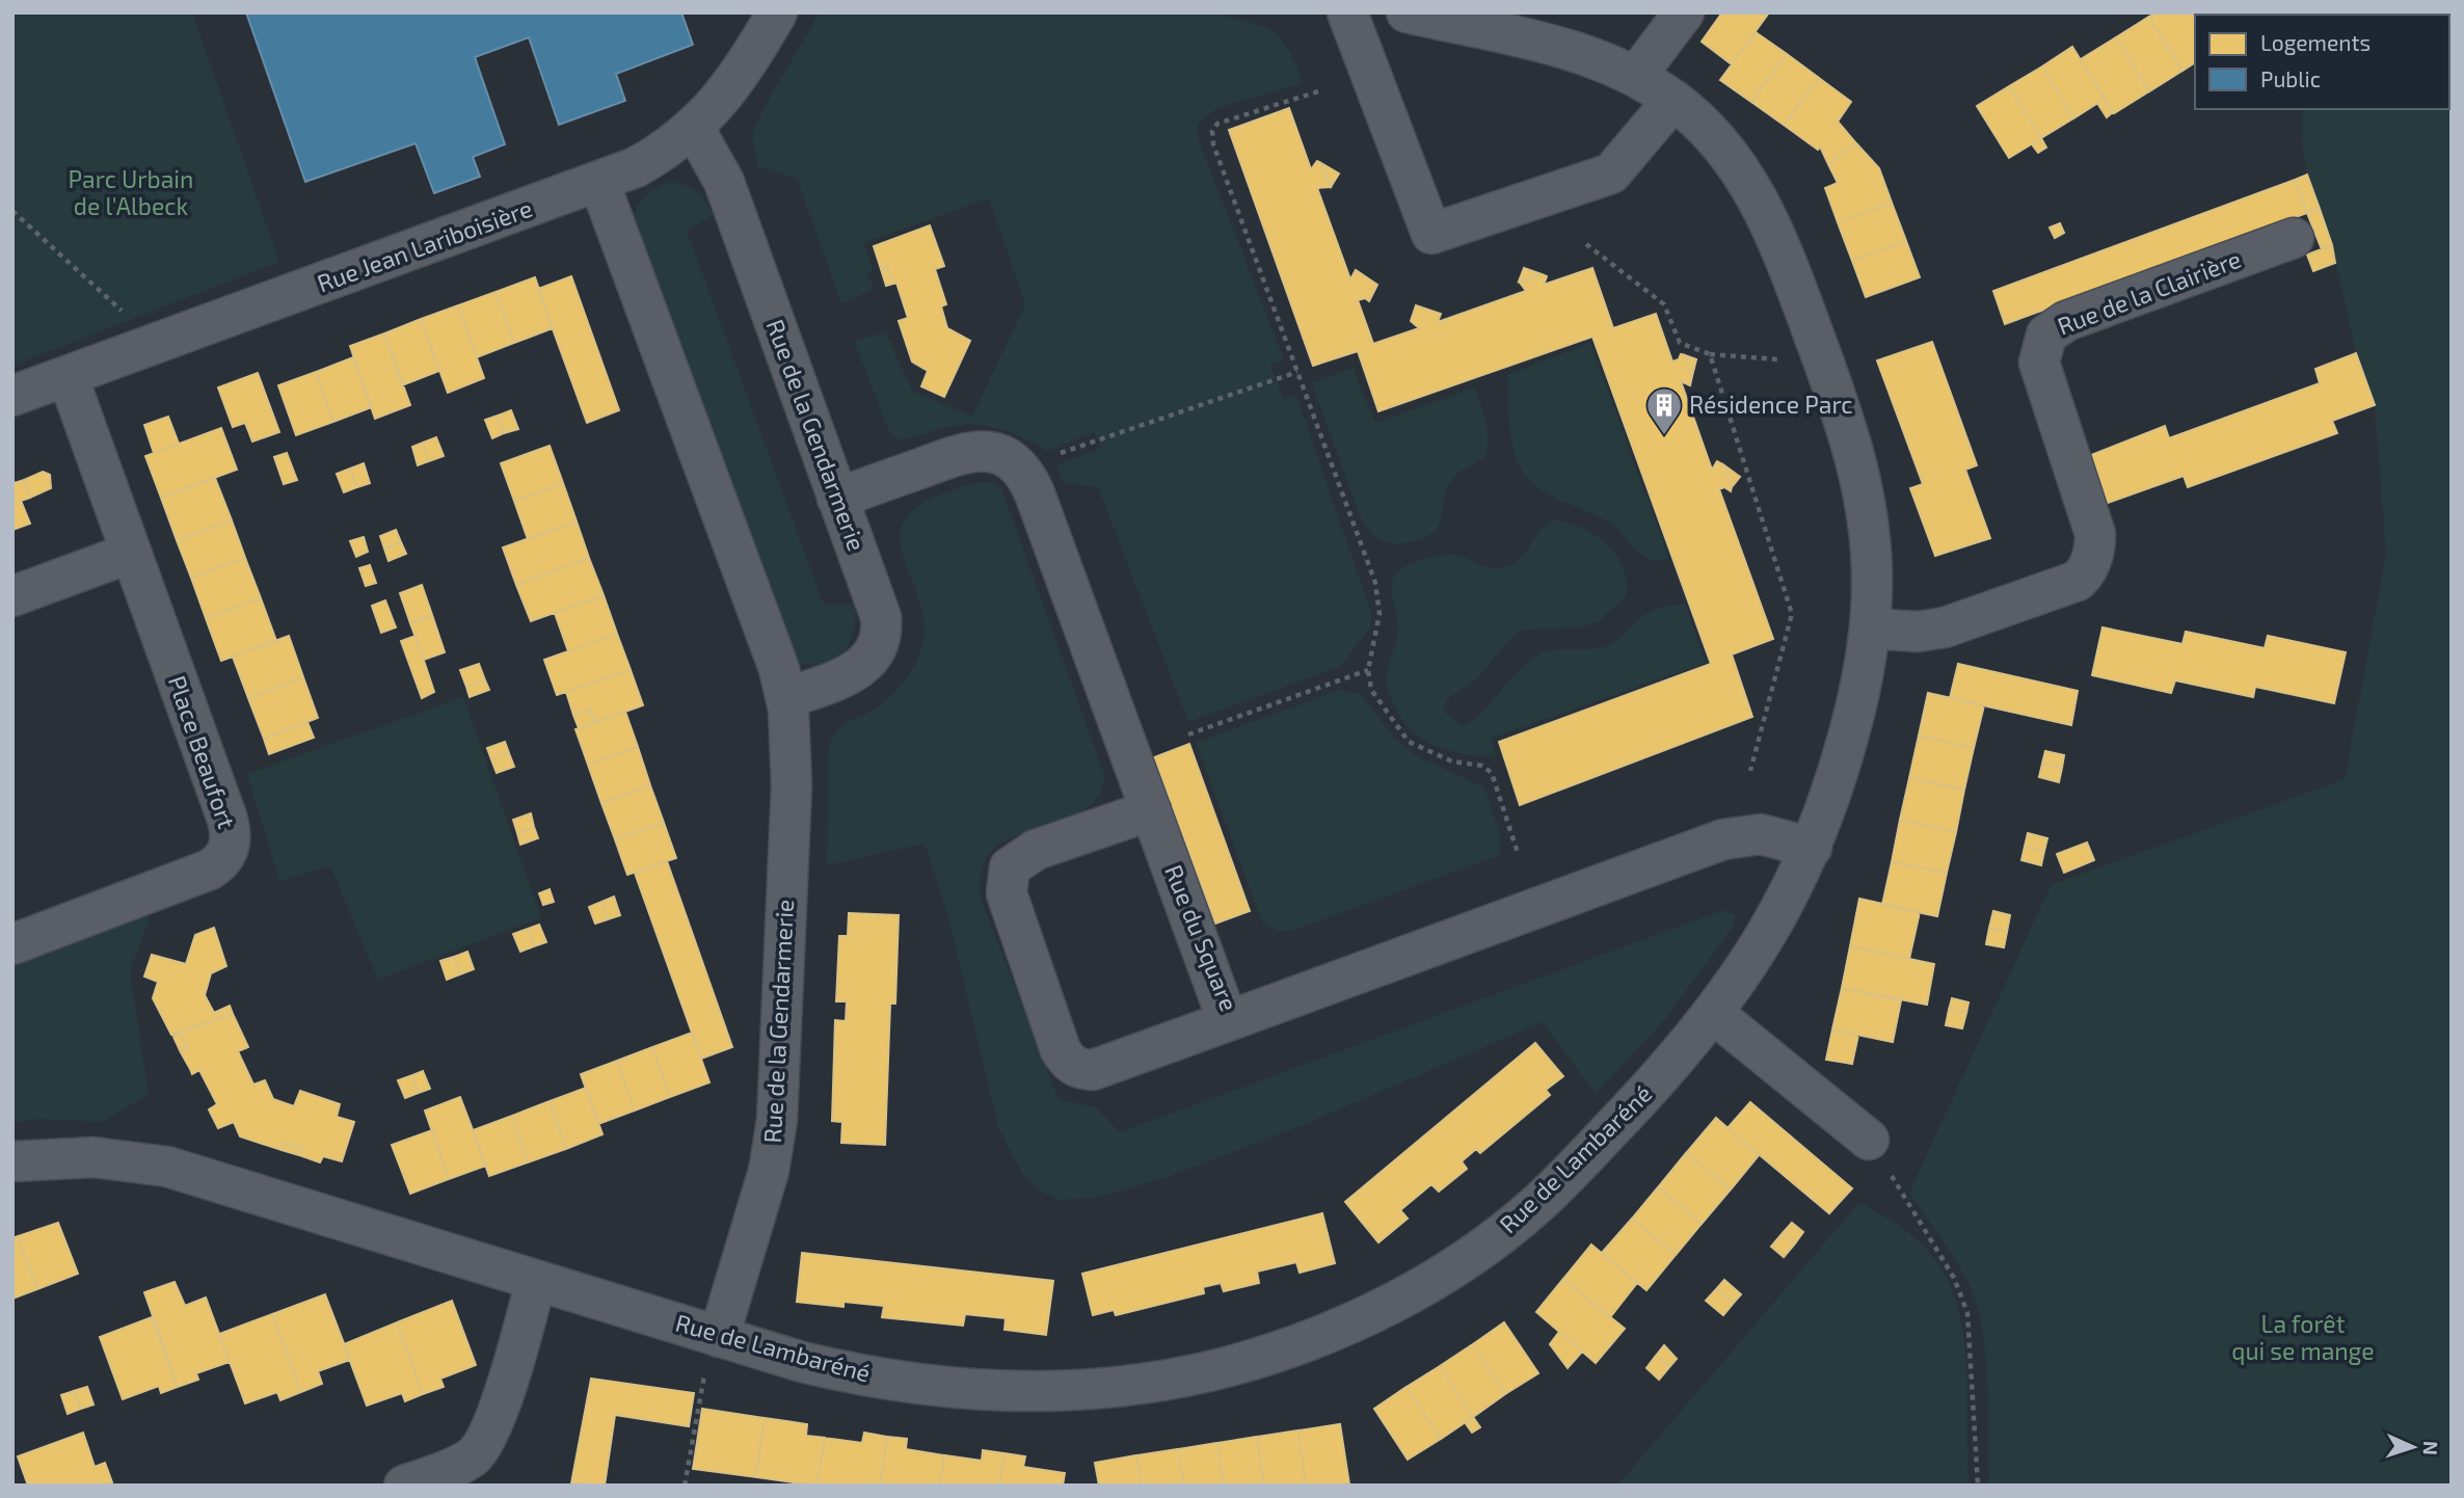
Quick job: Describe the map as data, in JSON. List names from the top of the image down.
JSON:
{
  "streets": {
    "street": [
      "Rue Jean Lariboisière",
      "Rue de la Clairière",
      "Rue de la Gendarmerie",
      "Place Beaufort",
      "Rue du Square",
      "Rue de Lambaréné"
    ]
  },
  "crossings": [
    ["Rue Jean Lariboisière", "Rue de la Gendarmerie"],
    ["Rue Jean Lariboisière", "Place Beaufort"],
    ["Rue de la Clairière", "Rue de Lambaréné"],
    ["Rue de la Gendarmerie", "Rue du Square"],
    ["Rue de la Gendarmerie", "Rue de Lambaréné"],
    ["Rue du Square", "Rue de Lambaréné"]
  ],
  "parks": ["Parc Urbain de l'Albeck", "La forêt qui se mange"],
  "places": {
    "building": ["Résidence Parc"]
  },
  "legend": ["Logements", "Public"],
  "north": "right"
}
